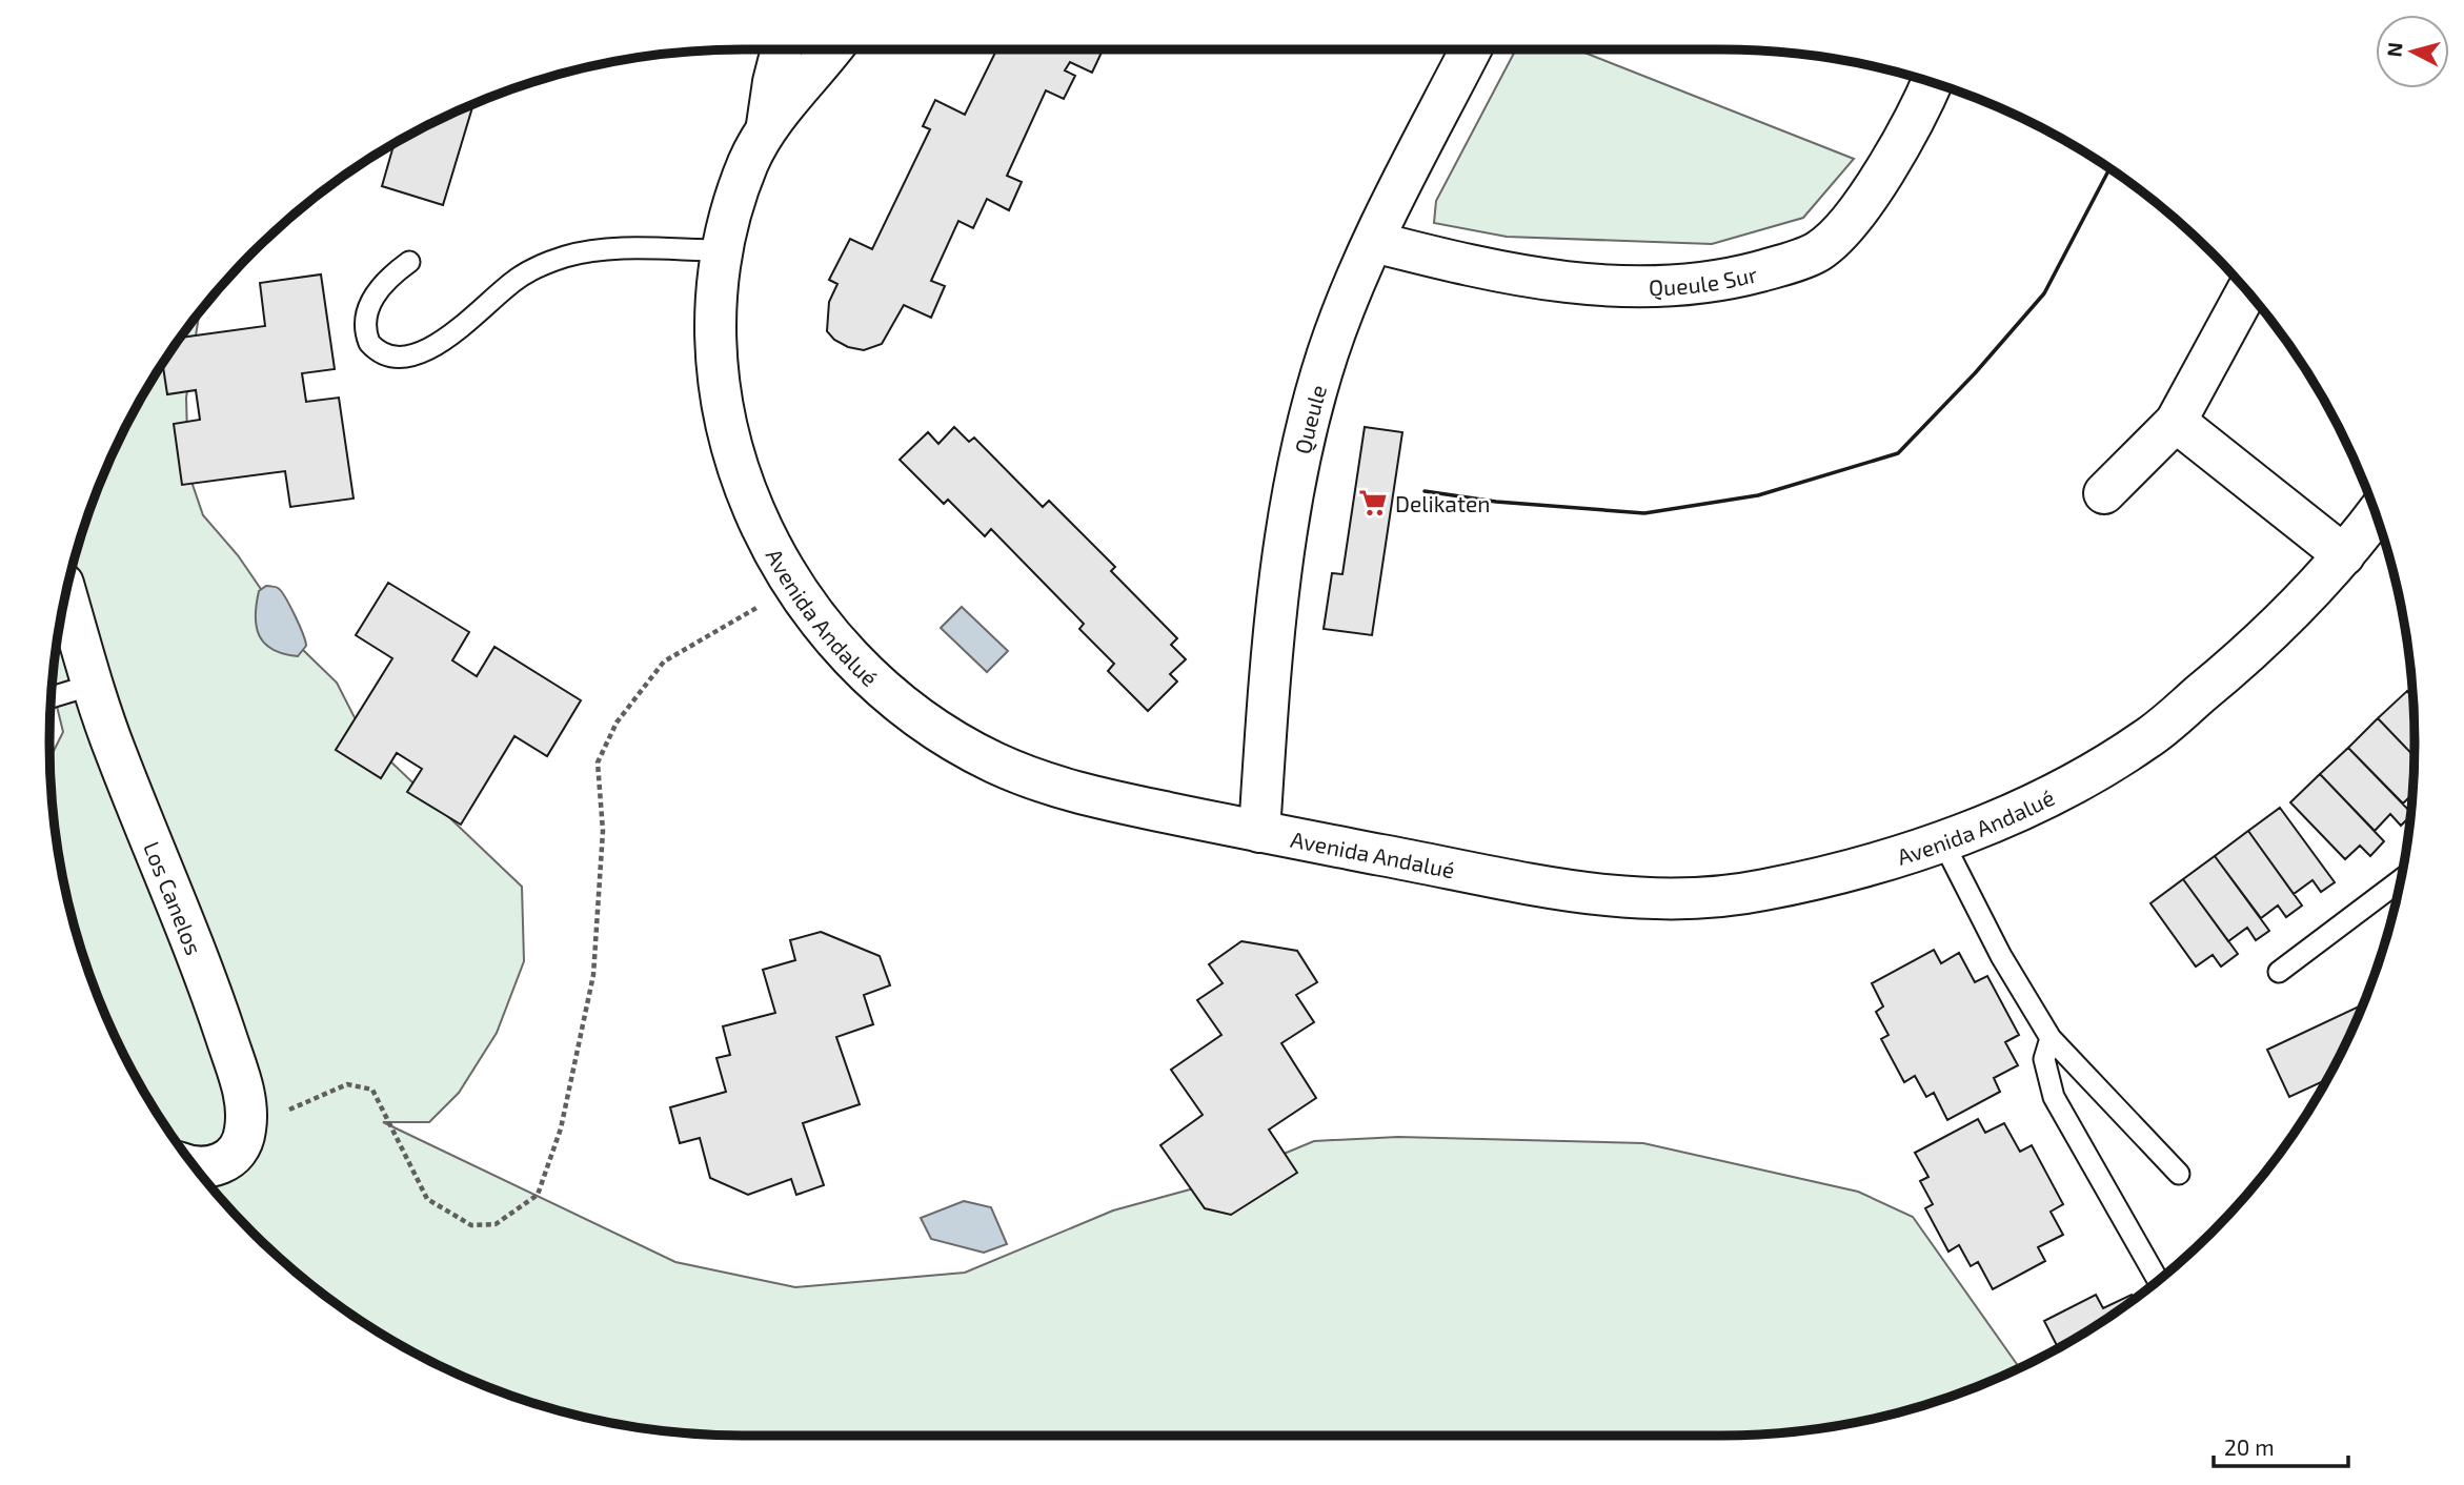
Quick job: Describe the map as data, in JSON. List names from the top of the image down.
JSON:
{
  "streets": {
    "street": [
      "Queule Sur",
      "Queule",
      "Avenida Andalué",
      "Los Canelos"
    ]
  },
  "crossings": [
    ["Queule Sur", "Queule"],
    ["Queule", "Avenida Andalué"]
  ],
  "places": {
    "supermarket": ["Delikaten"]
  },
  "scale_bar": "20 m",
  "north": "left"
}
